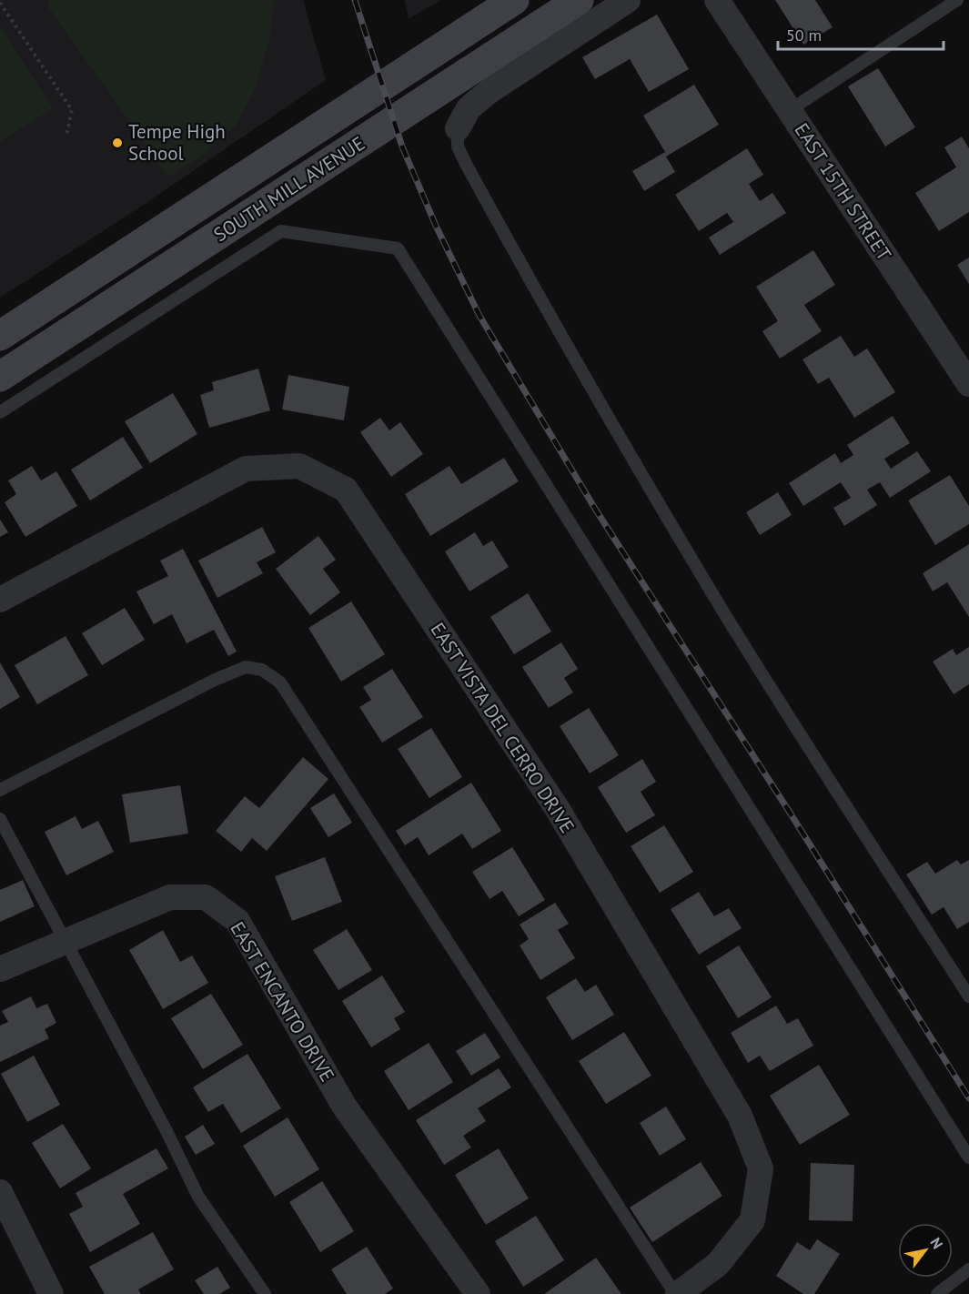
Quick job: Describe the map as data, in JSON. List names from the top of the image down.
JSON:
{
  "streets": {
    "main road": ["SOUTH MILL AVENUE"],
    "street": ["EAST 15TH STREET", "EAST VISTA DEL CERRO DRIVE", "EAST ENCANTO DRIVE"]
  },
  "places": ["Tempe High School"],
  "scale_bar": "50 m",
  "north": "top right"
}
